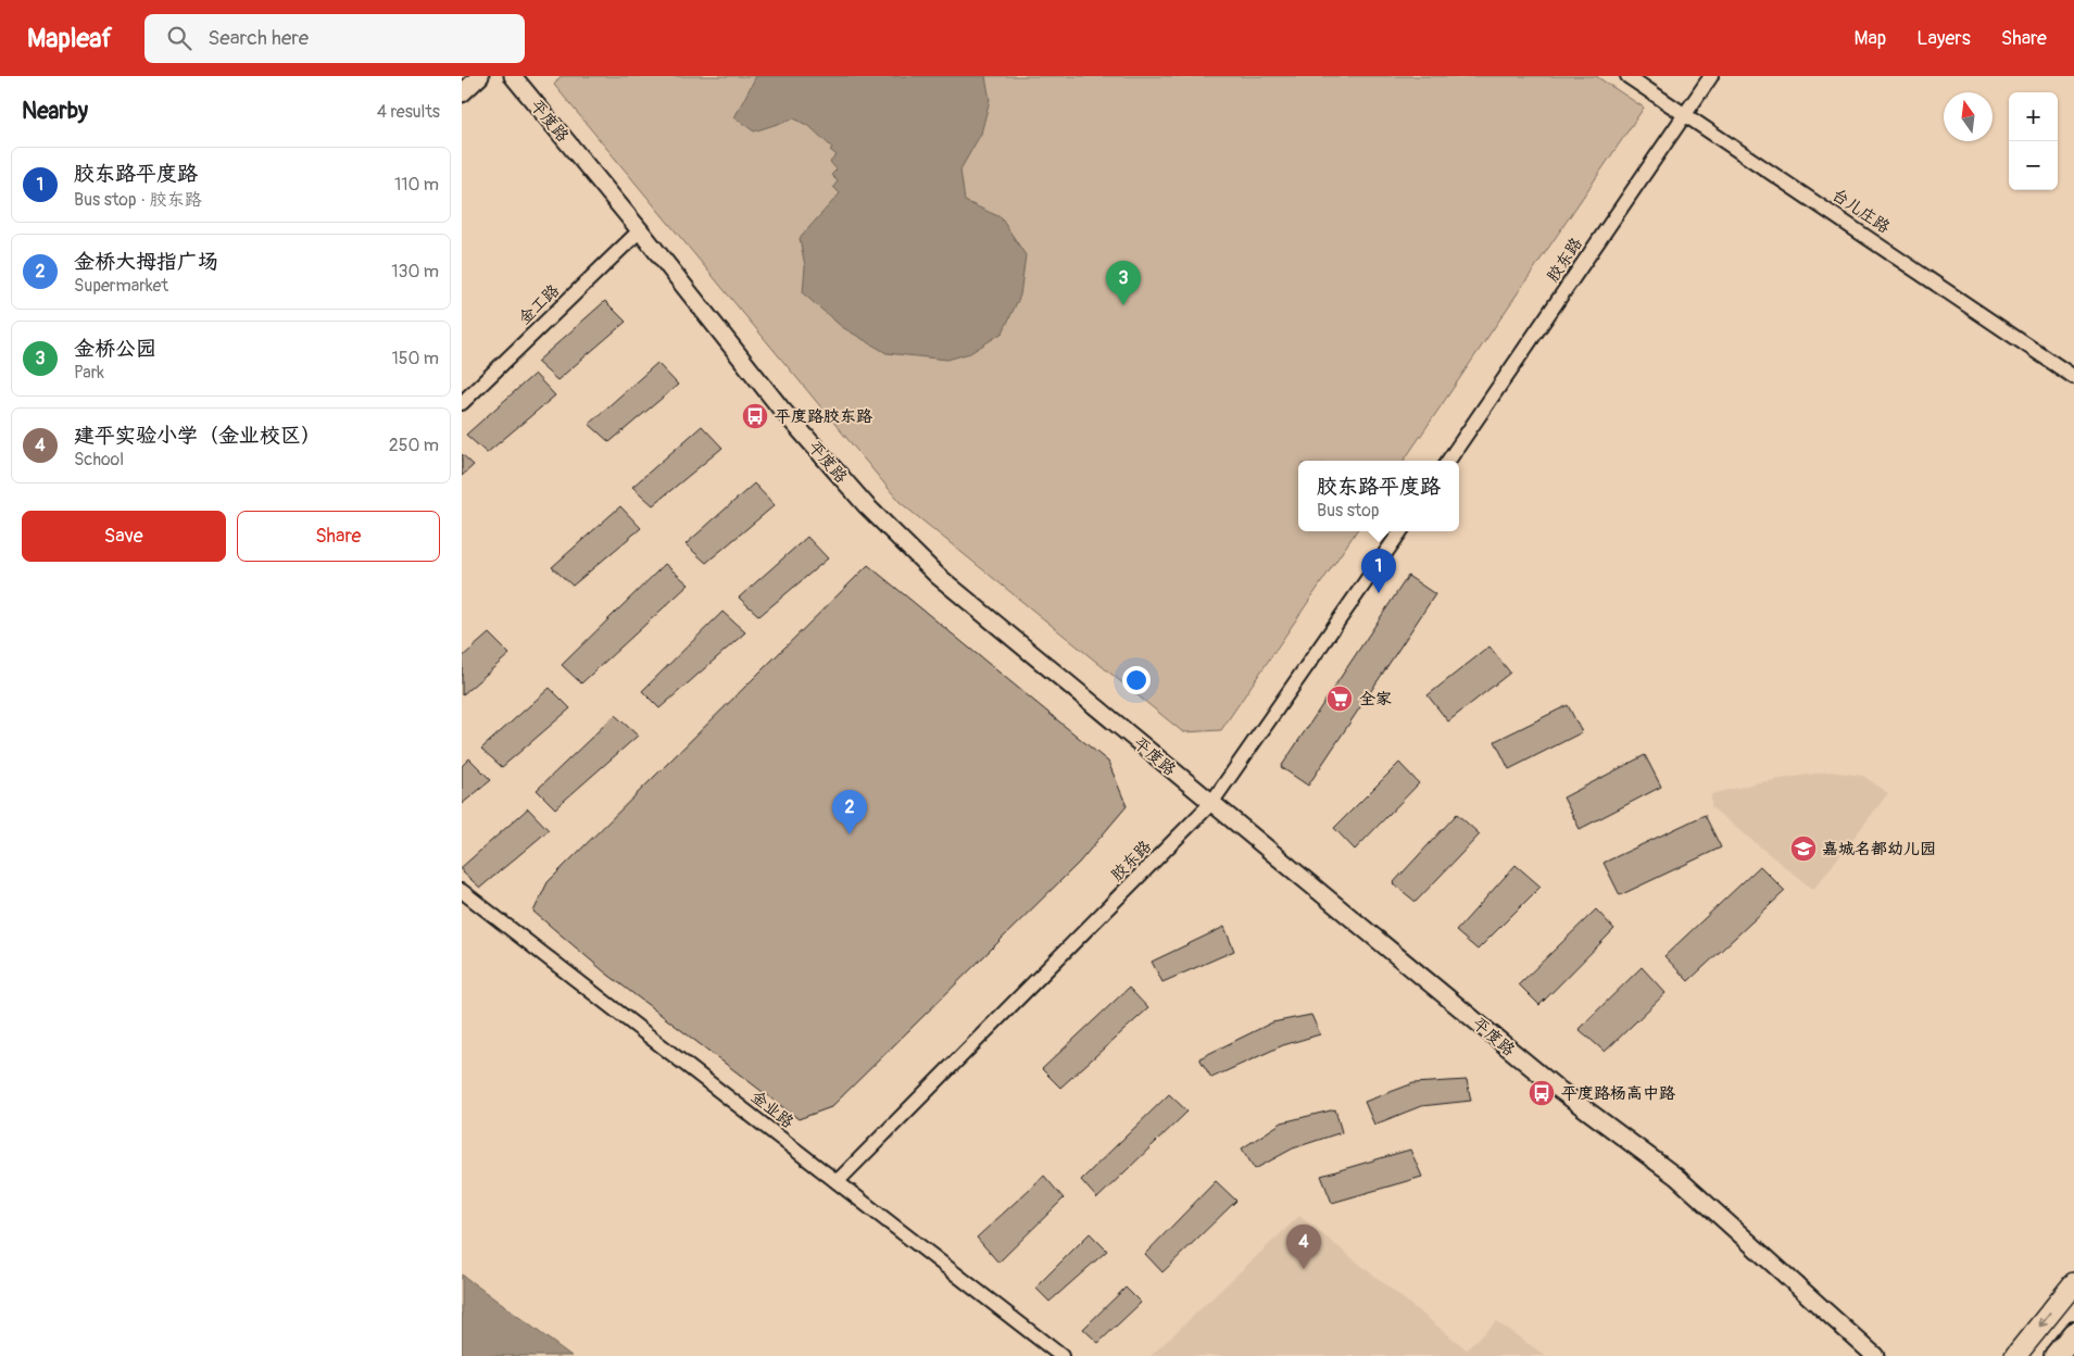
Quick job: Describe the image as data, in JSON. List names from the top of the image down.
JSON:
{
  "streets": {
    "street": [
      "平度路",
      "台儿庄路",
      "胶东路",
      "金工路",
      "金业路"
    ]
  },
  "crossings": [
    ["平度路", "胶东路"],
    ["平度路", "金工路"],
    ["台儿庄路", "胶东路"],
    ["胶东路", "金业路"]
  ],
  "places": {
    "bus stop": ["平度路胶东路", "平度路杨高中路"],
    "supermarket": ["全家"],
    "school or university": ["嘉城名都幼儿园"]
  },
  "north": "top",
  "page": {
    "header": "Mapleaf",
    "search": "Search here",
    "nav": ["Map", "Layers", "Share"],
    "heading": ["Nearby", "4 results"],
    "map_buttons": ["+", "−"],
    "list": [
      {
        "mark": "1",
        "name": "胶东路平度路",
        "note": "Bus stop · 胶东路",
        "value": "110 m"
      },
      {
        "mark": "2",
        "name": "金桥大拇指广场",
        "note": "Supermarket",
        "value": "130 m"
      },
      {
        "mark": "3",
        "name": "金桥公园",
        "note": "Park",
        "value": "150 m"
      },
      {
        "mark": "4",
        "name": "建平实验小学（金业校区）",
        "note": "School",
        "value": "250 m"
      }
    ],
    "pins": [
      "3",
      "1",
      "2",
      "4"
    ],
    "popup": ["胶东路平度路", "Bus stop"],
    "buttons": ["Save", "Share"]
  }
}
